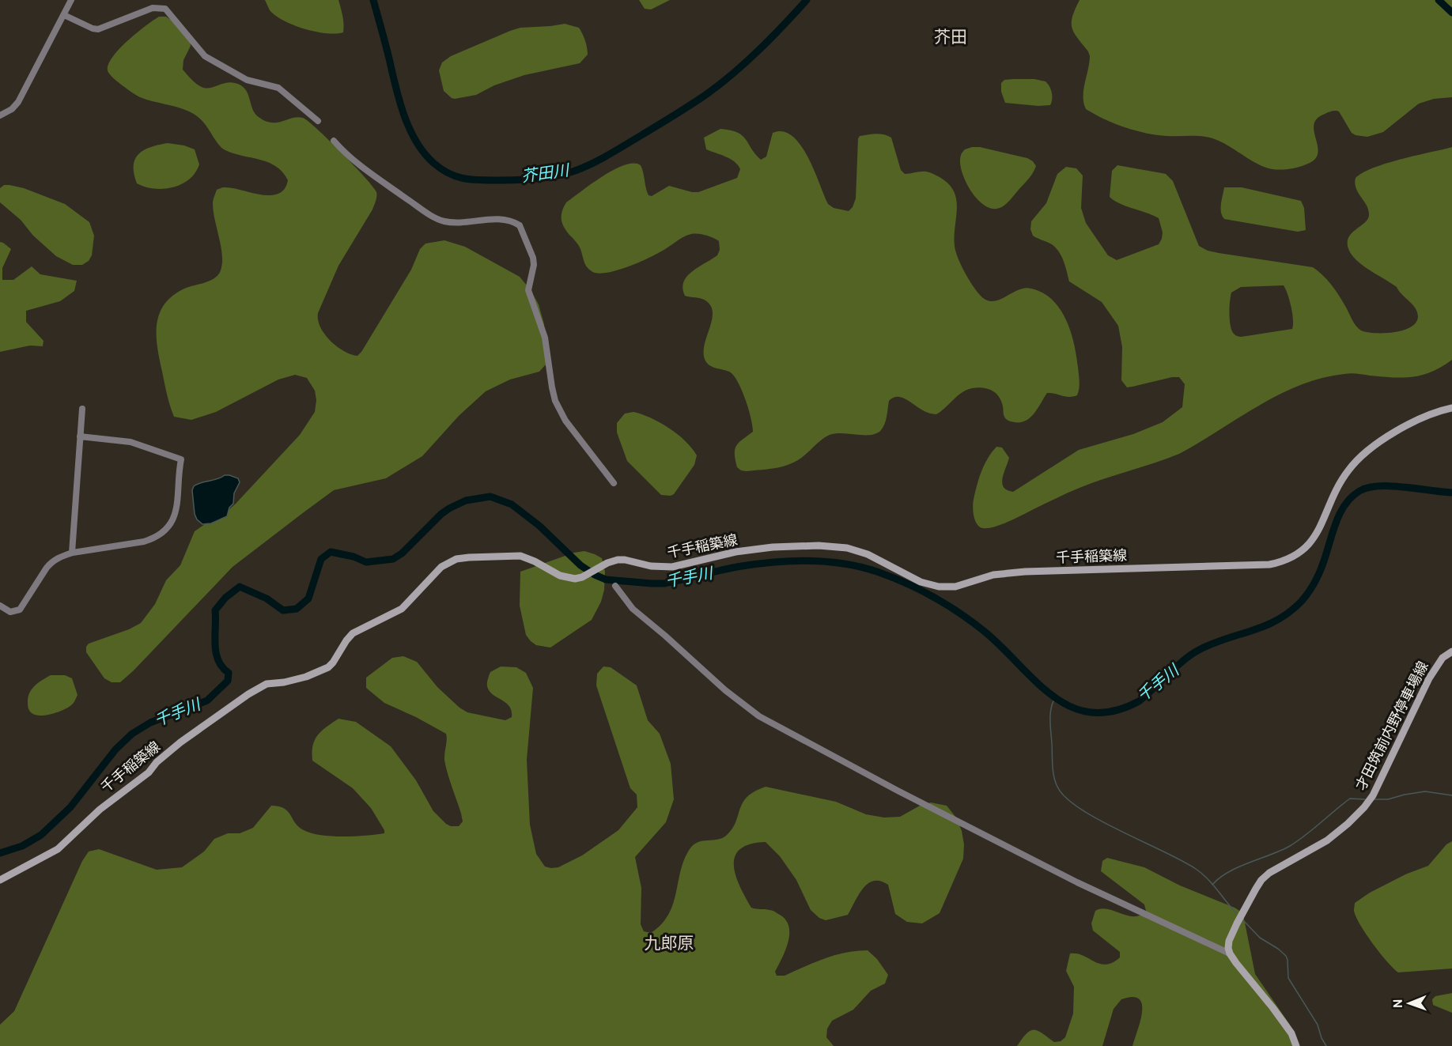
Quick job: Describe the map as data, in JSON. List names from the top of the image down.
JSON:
{
  "streets": {
    "main road": ["千手稲築線", "才田筑前内野停車場線"]
  },
  "districts": ["芥田", "九郎原"],
  "water": ["芥田川", "千手川"],
  "north": "left"
}
